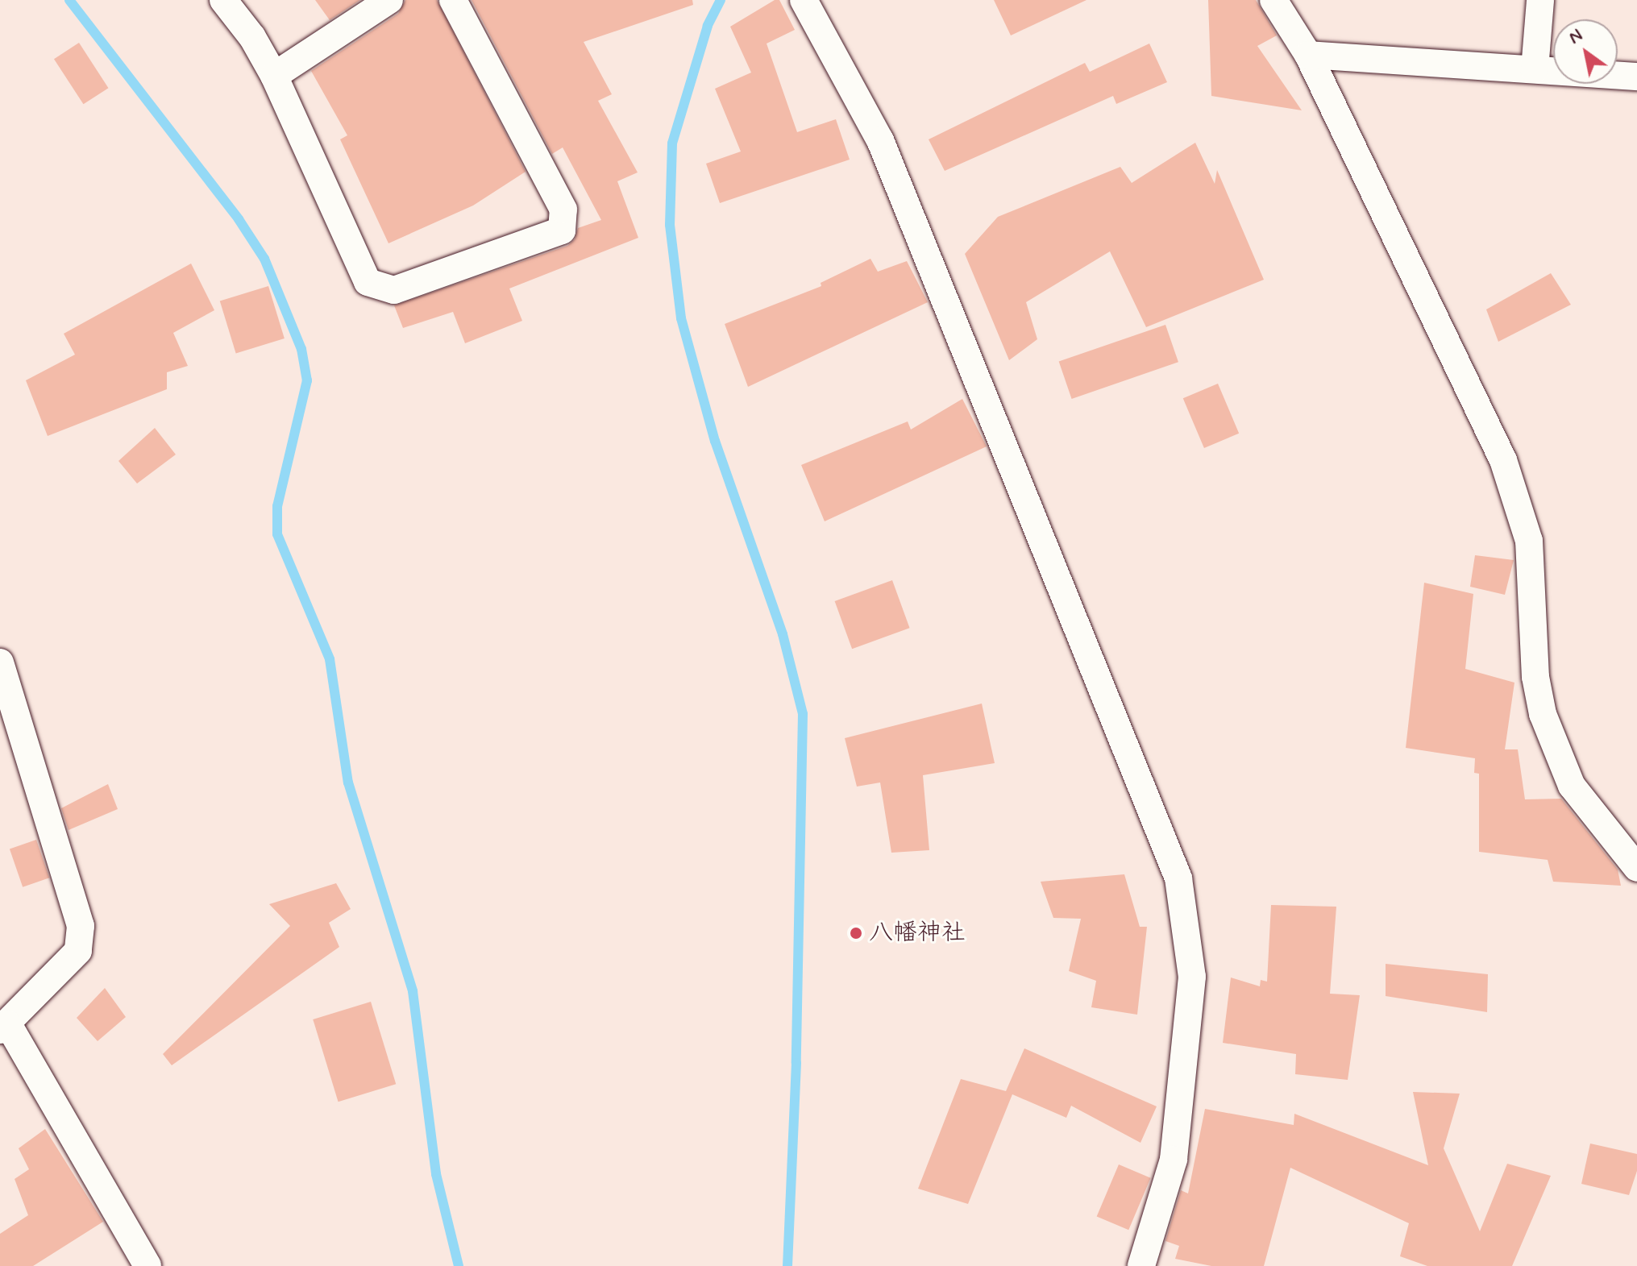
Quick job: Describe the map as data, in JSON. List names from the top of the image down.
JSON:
{
  "places": ["八幡神社"],
  "north": "top left"
}
